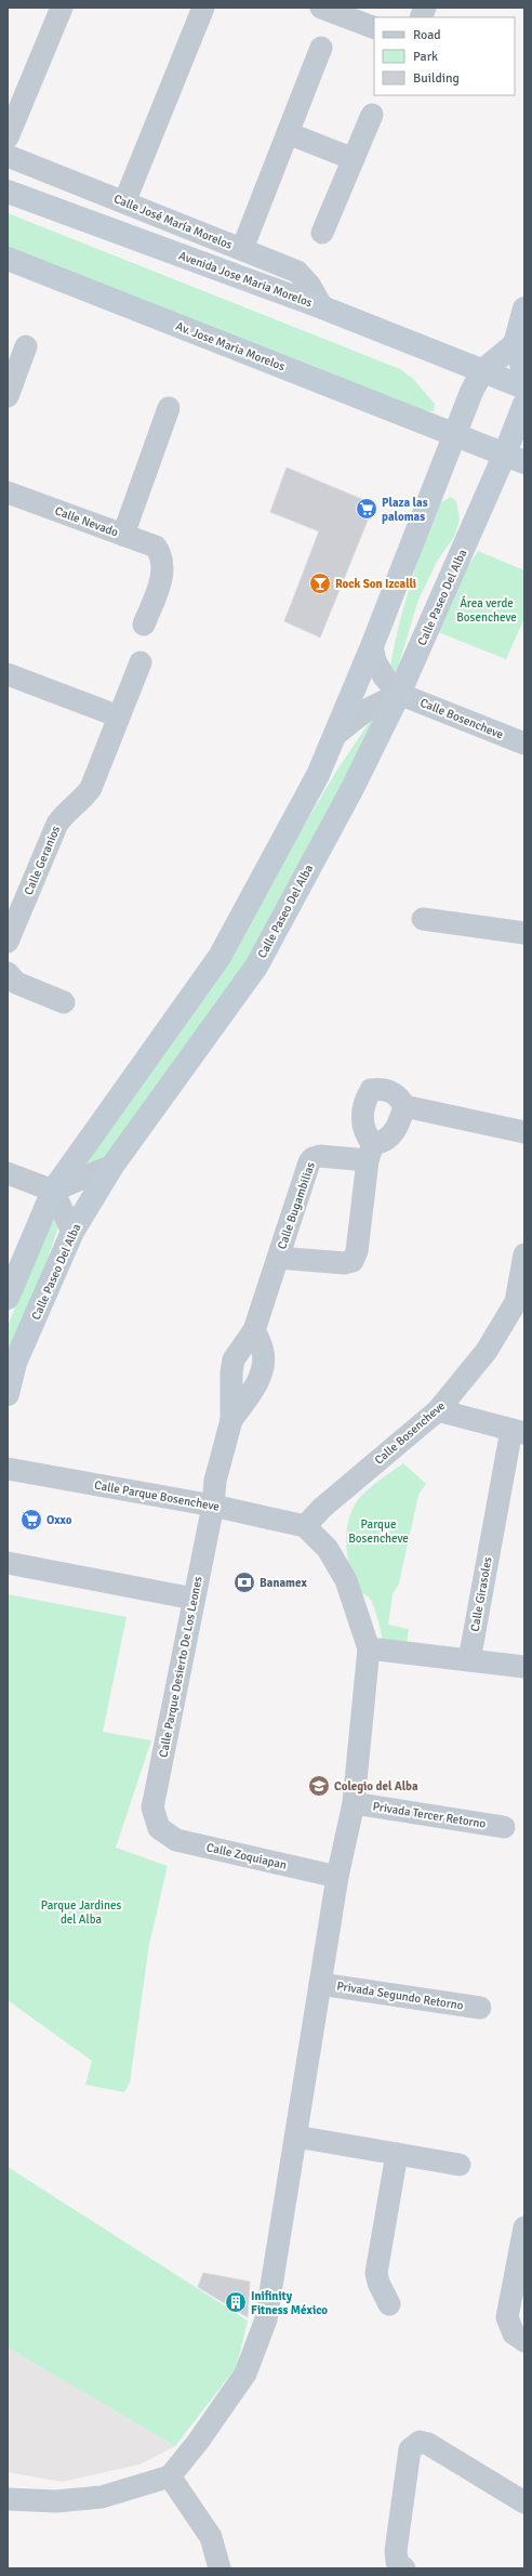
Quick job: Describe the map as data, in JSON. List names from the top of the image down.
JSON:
{
  "streets": {
    "street": [
      "Calle José María Morelos",
      "Avenida Jose Maria Morelos",
      "Av. Jose Maria Morelos",
      "Calle Nevado",
      "Calle Paseo Del Alba",
      "Calle Bosencheve",
      "Calle Geranios",
      "Calle Bugambilias",
      "Calle Parque Bosencheve",
      "Calle Girasoles",
      "Calle Parque Desierto De Los Leones",
      "Privada Tercer Retorno",
      "Calle Zoquiapan",
      "Privada Segundo Retorno"
    ]
  },
  "crossings": [
    ["Calle José María Morelos", "Avenida Jose Maria Morelos"],
    ["Av. Jose Maria Morelos", "Calle Paseo Del Alba"],
    ["Calle Paseo Del Alba", "Calle Bosencheve"],
    ["Calle Bosencheve", "Calle Parque Bosencheve"],
    ["Calle Bosencheve", "Calle Girasoles"],
    ["Calle Bugambilias", "Calle Parque Bosencheve"],
    ["Calle Bugambilias", "Calle Parque Desierto De Los Leones"],
    ["Calle Parque Bosencheve", "Calle Parque Desierto De Los Leones"],
    ["Calle Parque Desierto De Los Leones", "Calle Zoquiapan"]
  ],
  "parks": ["Área verde Bosencheve", "Parque Bosencheve", "Parque Jardines del Alba"],
  "places": {
    "supermarket": ["Plaza las palomas", "Oxxo"],
    "bar": ["Rock Son Izcalli"],
    "bank": ["Banamex"],
    "school or university": ["Colegio del Alba"],
    "building": ["Inifinity Fitness México"]
  },
  "legend": ["Road", "Park", "Building"]
}
